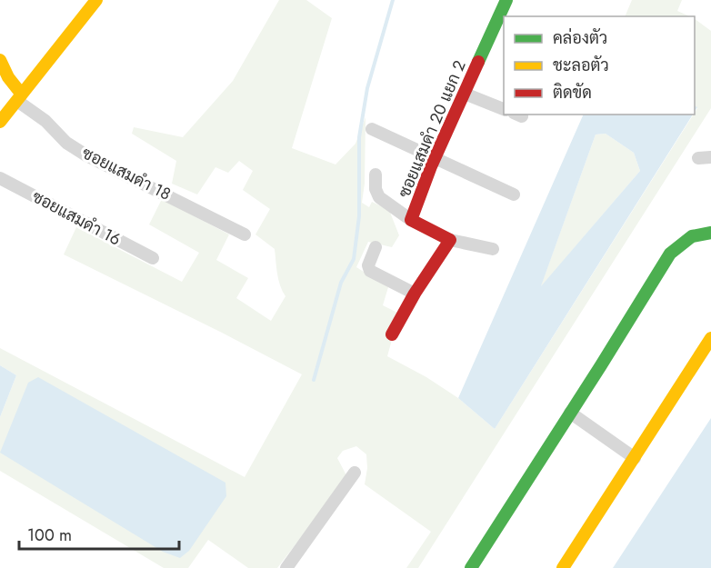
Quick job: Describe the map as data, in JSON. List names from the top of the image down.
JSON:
{
  "streets": {
    "street": ["ซอยแสมดำ 20 แยก 2", "ซอยแสมดำ 18", "ซอยแสมดำ 16"]
  },
  "legend": ["คล่องตัว", "ชะลอตัว", "ติดขัด"],
  "scale_bar": "100 m"
}
